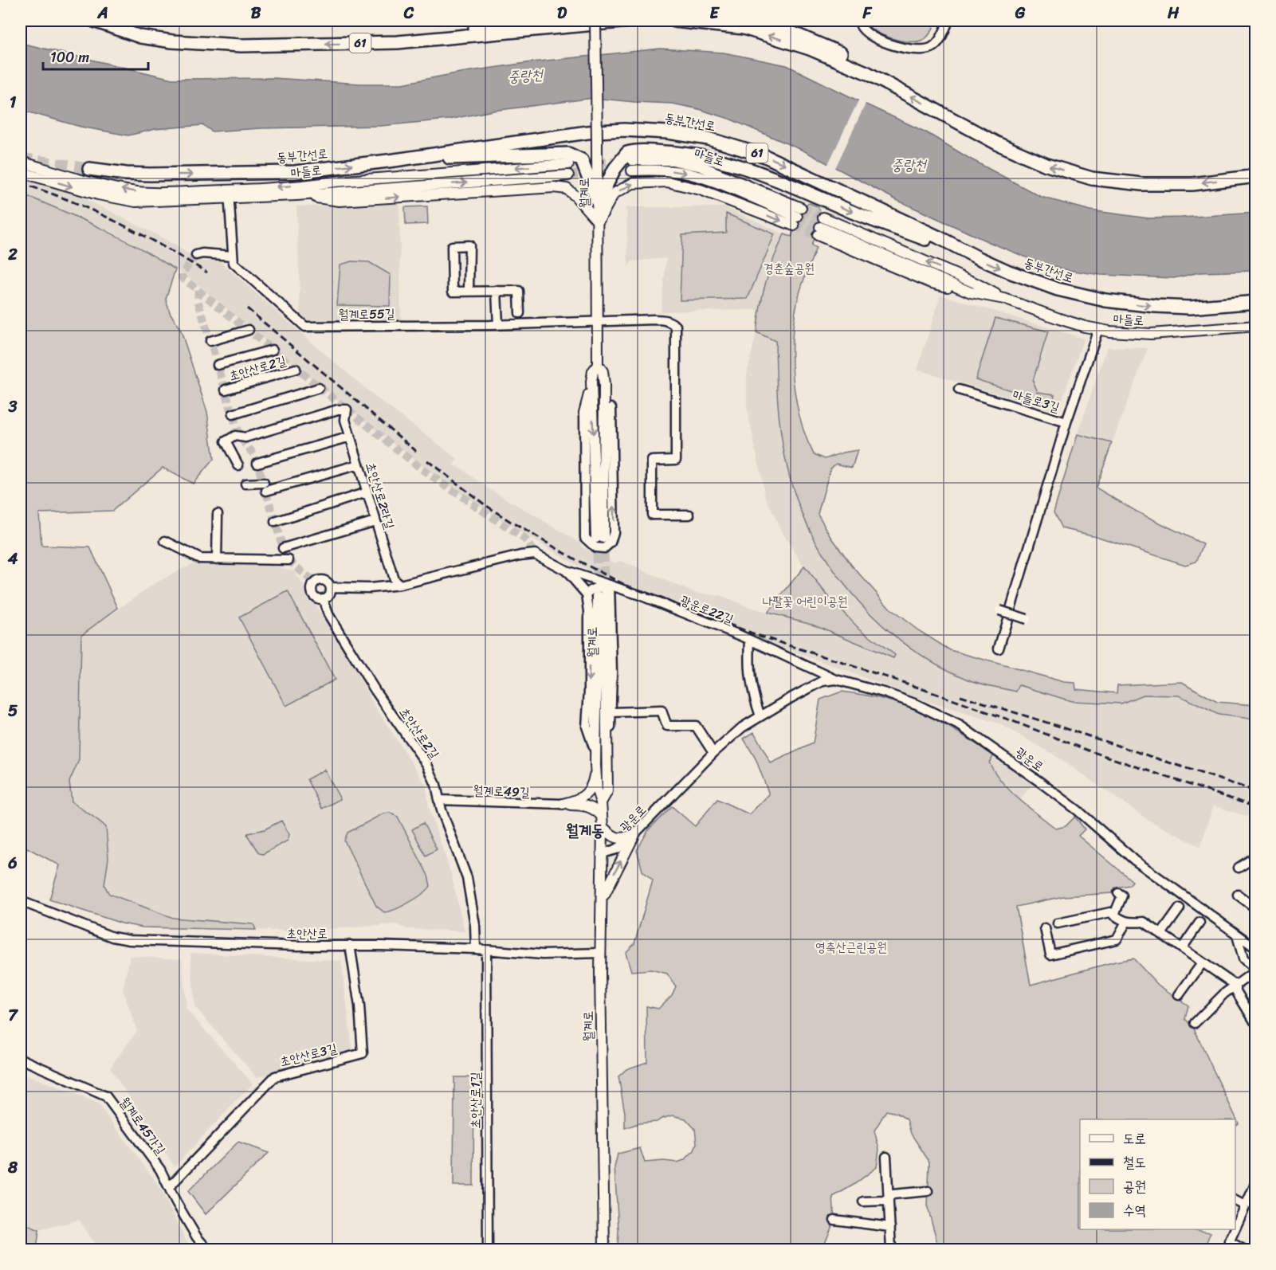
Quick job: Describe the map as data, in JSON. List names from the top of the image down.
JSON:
{
  "streets": {
    "highway": ["61", "동부간선로"],
    "main road": ["마들로", "월계로"],
    "street": [
      "월계로55길",
      "초안산로2길",
      "마들로3길",
      "초안산로2라길",
      "광운로22길",
      "광운로",
      "월계로49길",
      "초안산로",
      "초안산로3길",
      "초안산로1길",
      "월계로45가길"
    ]
  },
  "crossings": [
    ["마들로", "월계로55길"],
    ["마들로", "마들로3길"],
    ["월계로", "월계로55길"],
    ["월계로", "광운로"],
    ["월계로", "초안산로"],
    ["초안산로2길", "월계로49길"],
    ["초안산로2길", "초안산로"],
    ["광운로22길", "광운로"],
    ["초안산로", "초안산로3길"],
    ["초안산로", "초안산로1길"],
    ["초안산로3길", "월계로45가길"]
  ],
  "districts": ["월계동"],
  "water": ["중랑천"],
  "parks": ["경춘숲공원", "나팔꽃 어린이공원", "영축산근린공원"],
  "legend": [
    "도로",
    "철도",
    "공원",
    "수역"
  ],
  "scale_bar": "100 m",
  "grid": {
    "columns": [
      "A",
      "B",
      "C",
      "D",
      "E",
      "F",
      "G",
      "H"
    ],
    "rows": [
      "1",
      "2",
      "3",
      "4",
      "5",
      "6",
      "7",
      "8"
    ]
  }
}
